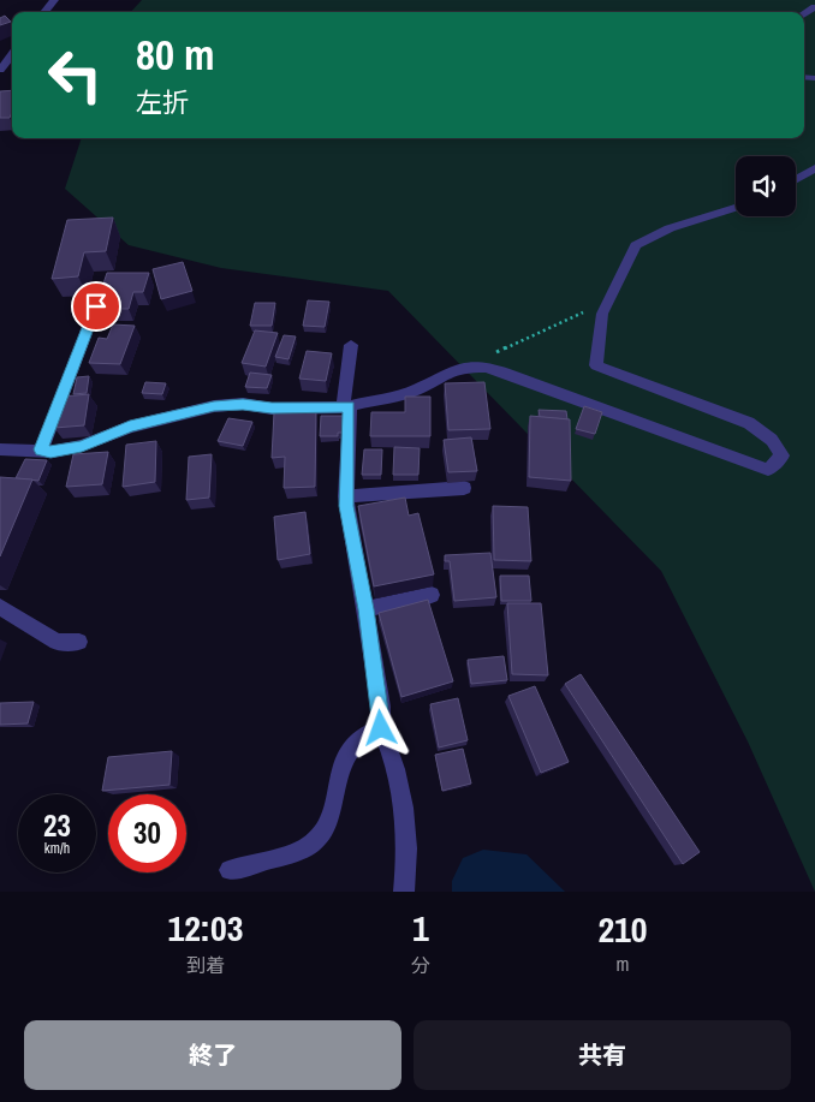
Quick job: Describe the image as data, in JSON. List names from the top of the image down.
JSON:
{
  "page": {
    "turn": ["80 m", "左折"],
    "speed": "23 km/h",
    "limit": "30",
    "eta": [
      "12:03",
      "到着",
      "1",
      "分",
      "210",
      "m"
    ],
    "buttons": ["終了", "共有"]
  }
}
